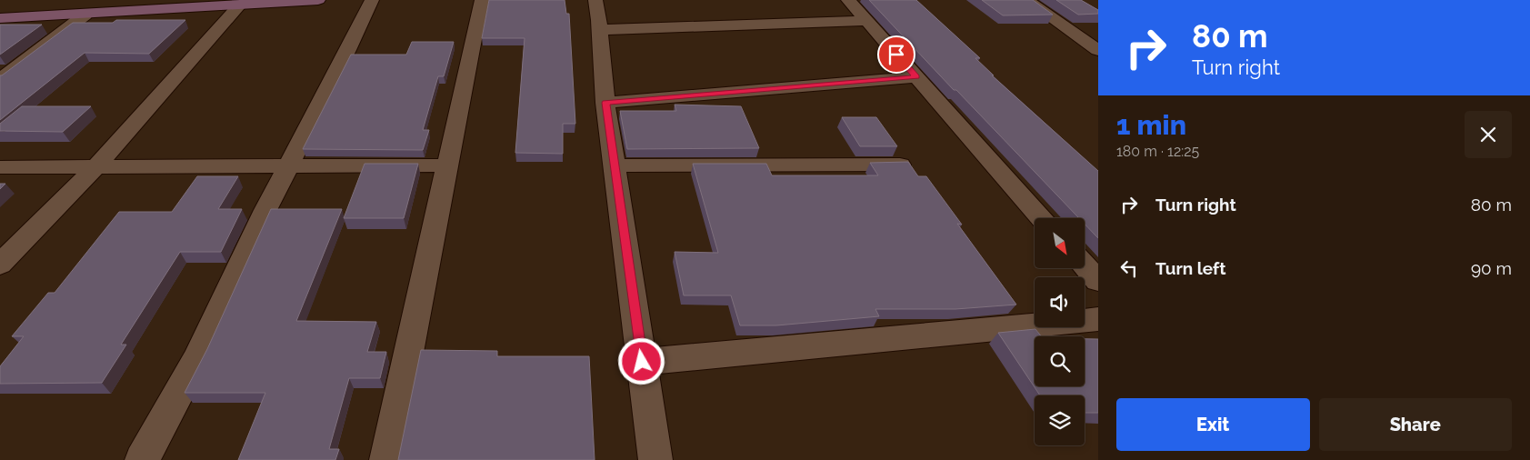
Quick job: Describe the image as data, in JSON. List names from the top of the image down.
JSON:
{
  "north": "bottom right",
  "page": {
    "turn": ["80 m", "Turn right"],
    "heading": ["1 min", "180 m · 12:25"],
    "list": [
      {
        "name": "Turn right",
        "value": "80 m"
      },
      {
        "name": "Turn left",
        "value": "90 m"
      }
    ],
    "buttons": ["Exit", "Share"]
  }
}
